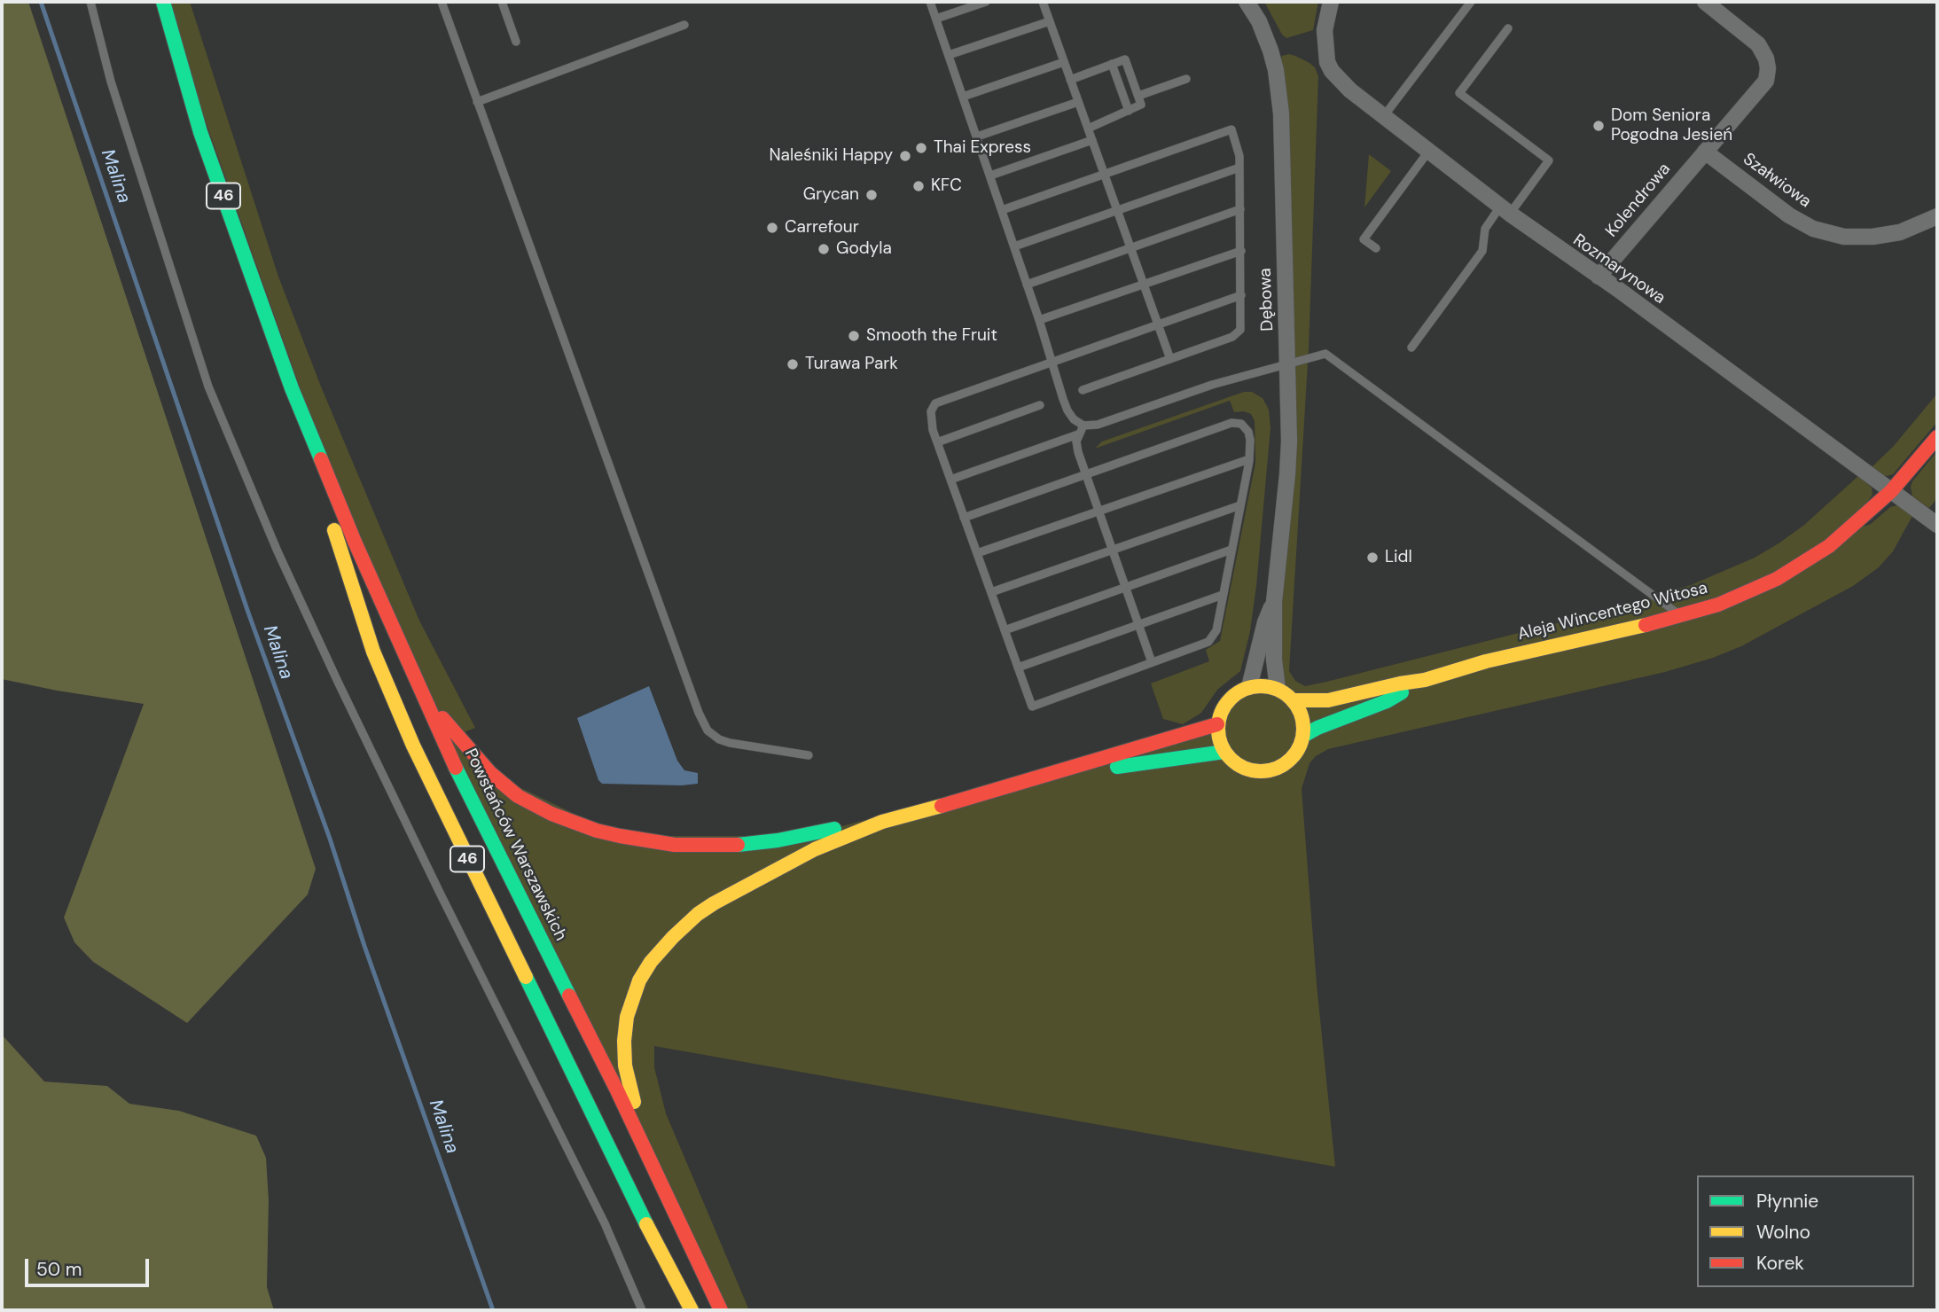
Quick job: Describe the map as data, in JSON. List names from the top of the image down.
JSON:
{
  "streets": {
    "main road": ["46", "Aleja Wincentego Witosa", "Powstańców Warszawskich"],
    "street": [
      "Szałwiowa",
      "Kolendrowa",
      "Rozmarynowa",
      "Dębowa"
    ]
  },
  "crossings": [
    ["Szałwiowa", "Kolendrowa"],
    ["Kolendrowa", "Rozmarynowa"],
    ["Rozmarynowa", "Aleja Wincentego Witosa"],
    ["Dębowa", "Aleja Wincentego Witosa"]
  ],
  "water": ["Malina"],
  "places": [
    "Dom Seniora Pogodna Jesień",
    "Thai Express",
    "Naleśniki Happy",
    "KFC",
    "Grycan",
    "Carrefour",
    "Godyla",
    "Smooth the Fruit",
    "Turawa Park",
    "Lidl"
  ],
  "legend": ["Płynnie", "Wolno", "Korek"],
  "scale_bar": "50 m"
}
